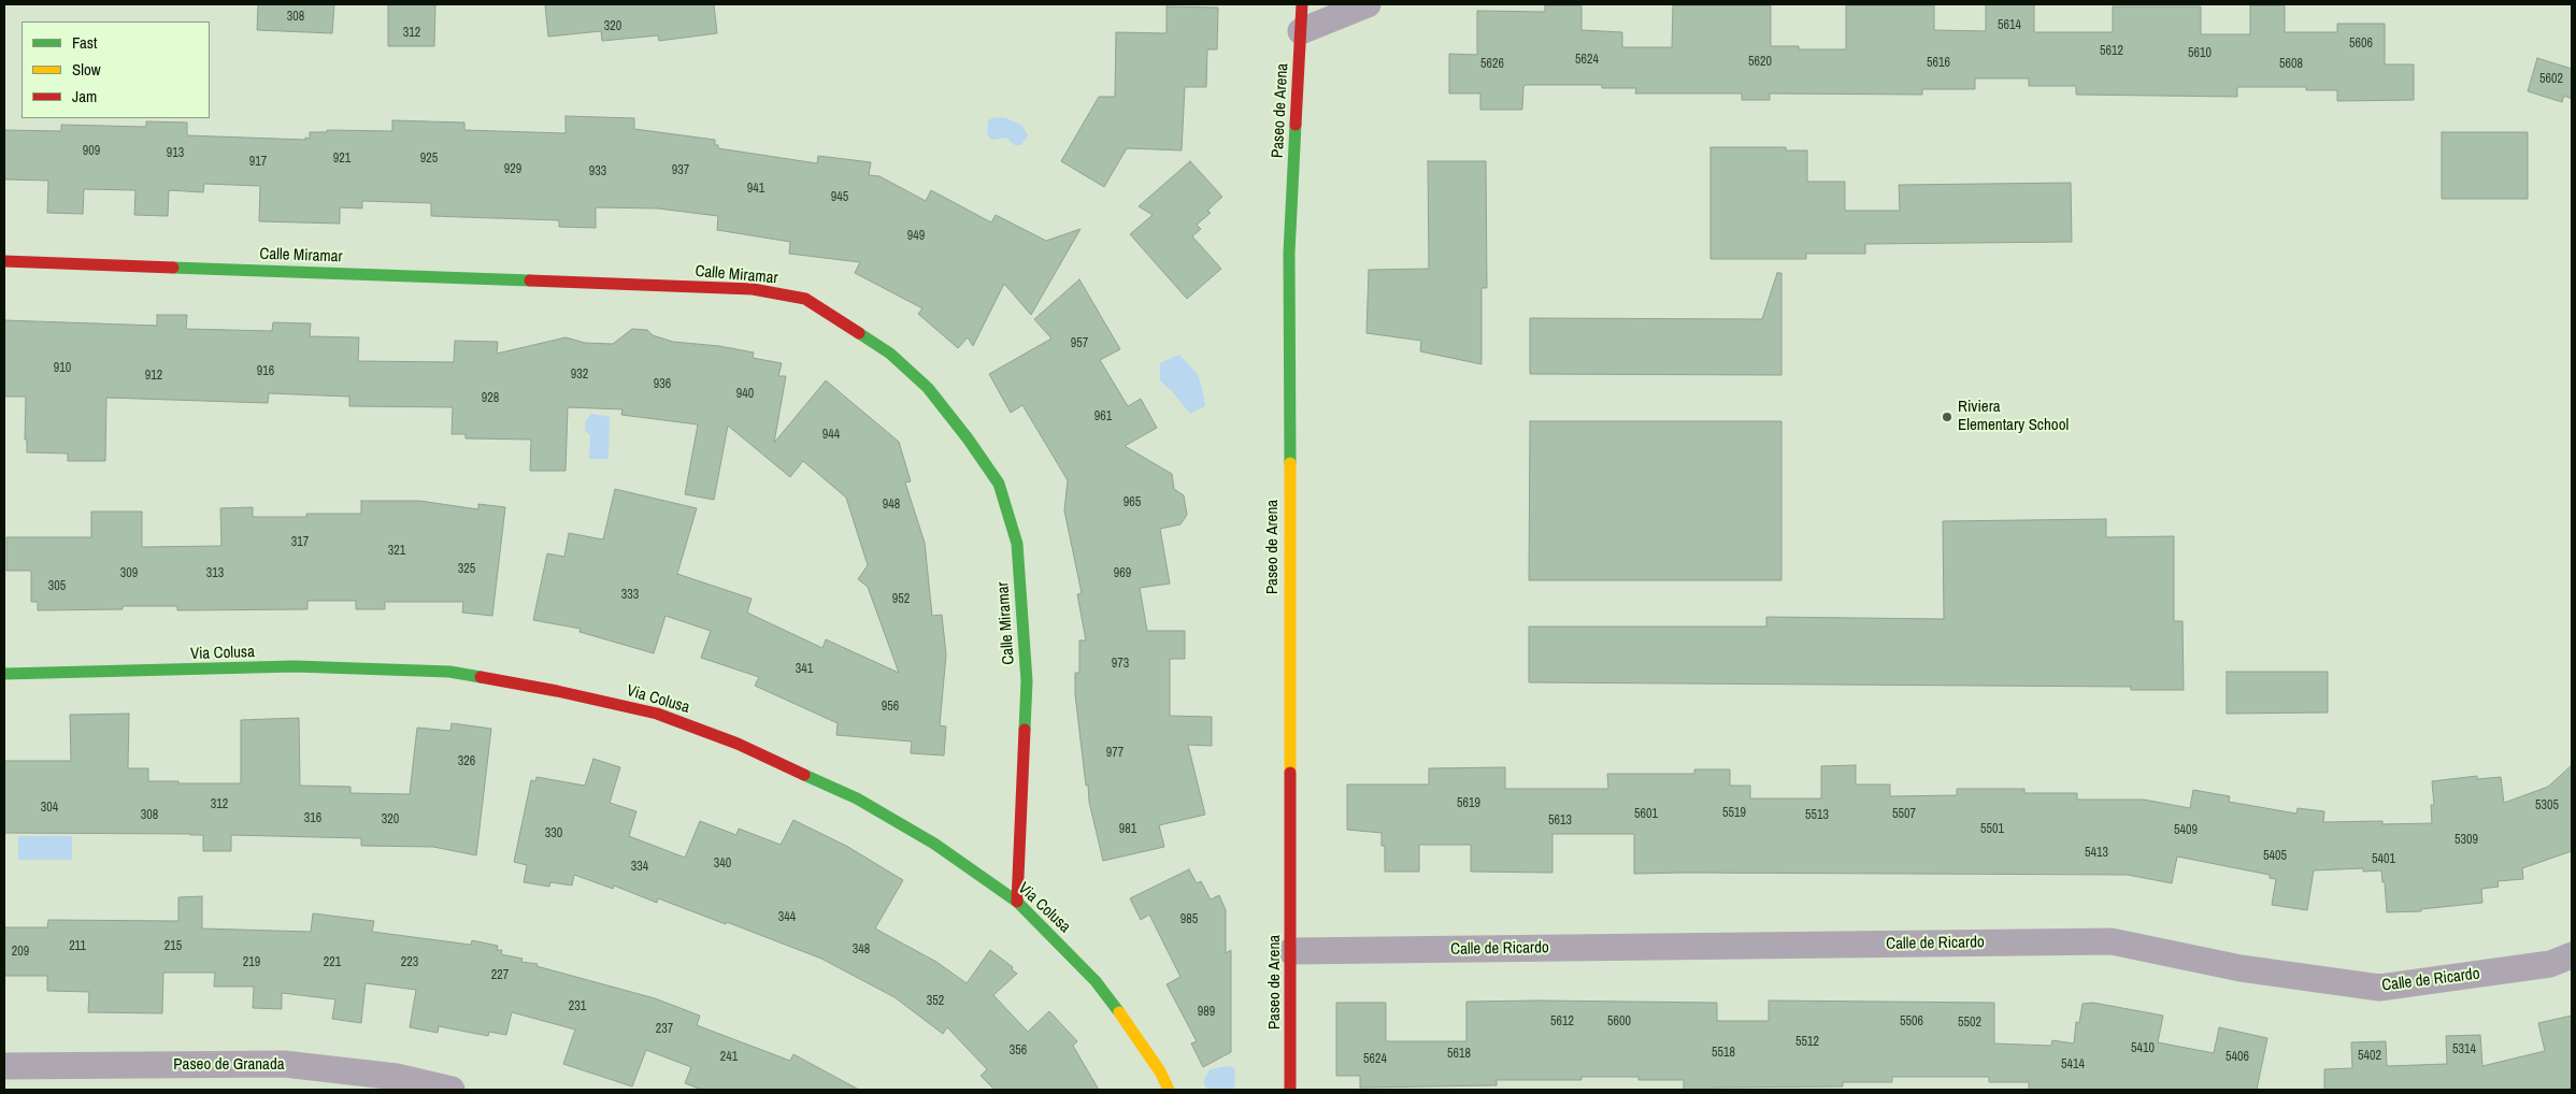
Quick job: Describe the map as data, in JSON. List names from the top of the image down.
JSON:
{
  "streets": {
    "street": [
      "Paseo de Arena",
      "Calle Miramar",
      "Via Colusa",
      "Calle de Ricardo",
      "Paseo de Granada"
    ]
  },
  "crossings": [
    ["Paseo de Arena", "Calle de Ricardo"],
    ["Calle Miramar", "Via Colusa"]
  ],
  "places": ["Riviera Elementary School"],
  "house_numbers": [
    "308",
    "5614",
    "320",
    "312",
    "5606",
    "5612",
    "5610",
    "5624",
    "5620",
    "5616",
    "5626",
    "5608",
    "5602",
    "909",
    "913",
    "921",
    "925",
    "917",
    "929",
    "937",
    "933",
    "941",
    "945",
    "949",
    "957",
    "910",
    "916",
    "932",
    "912",
    "936",
    "940",
    "928",
    "961",
    "944",
    "965",
    "948",
    "317",
    "321",
    "325",
    "309",
    "313",
    "969",
    "305",
    "333",
    "952",
    "973",
    "341",
    "956",
    "977",
    "326",
    "5619",
    "312",
    "5305",
    "304",
    "5519",
    "5601",
    "5507",
    "308",
    "5513",
    "316",
    "320",
    "5613",
    "981",
    "5501",
    "5409",
    "330",
    "5309",
    "5413",
    "5405",
    "5401",
    "340",
    "334",
    "344",
    "985",
    "211",
    "215",
    "348",
    "209",
    "219",
    "221",
    "223",
    "227",
    "352",
    "231",
    "989",
    "5612",
    "5600",
    "5506",
    "5502",
    "237",
    "5512",
    "5410",
    "5314",
    "356",
    "5518",
    "5618",
    "5402",
    "241",
    "5406",
    "5624",
    "5414"
  ],
  "legend": ["Fast", "Slow", "Jam"]
}
